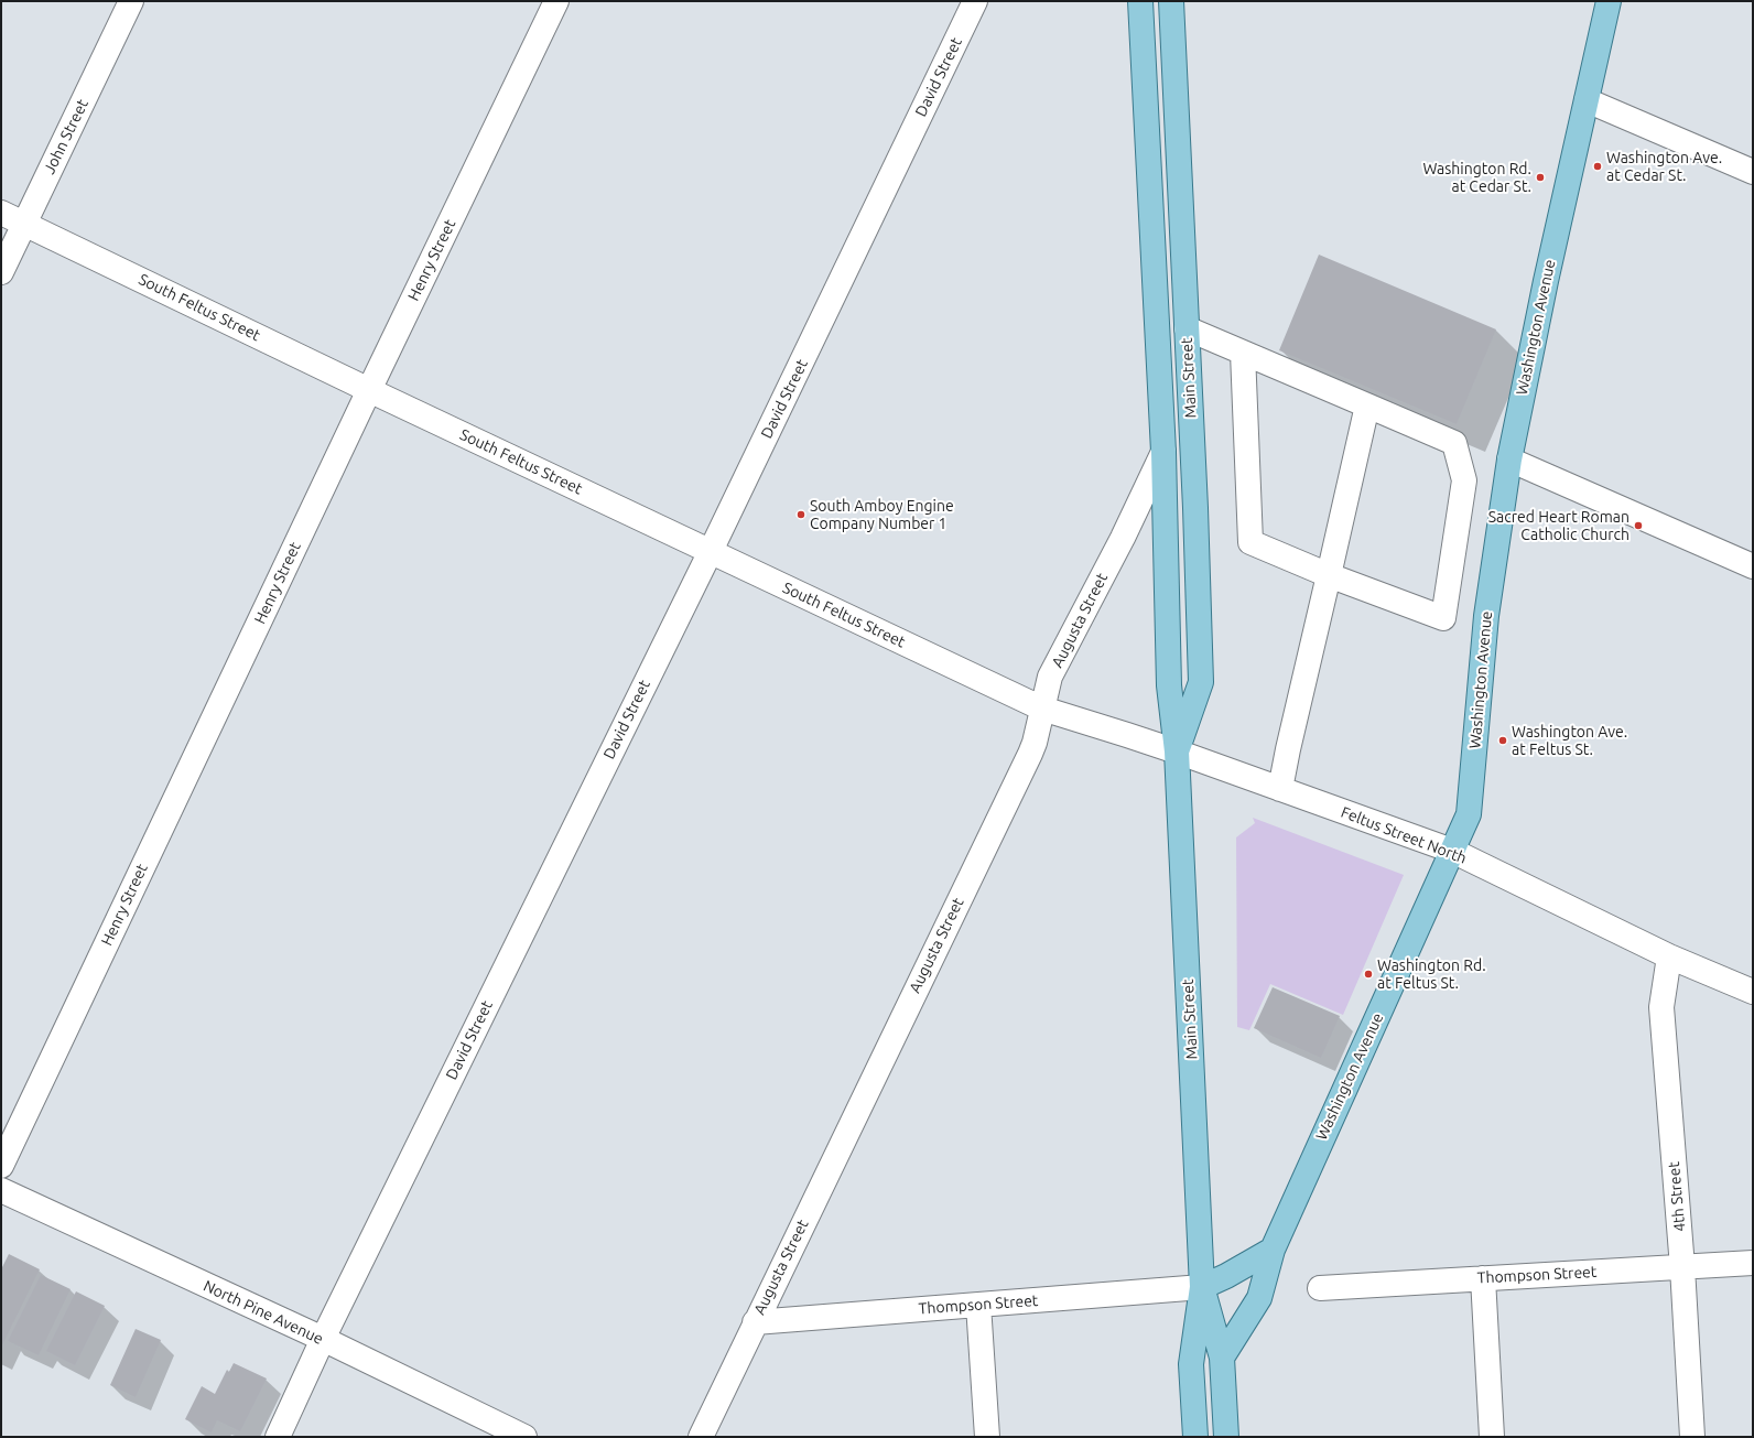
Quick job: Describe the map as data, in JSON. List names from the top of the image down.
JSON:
{
  "streets": {
    "main road": ["Washington Avenue", "Main Street"],
    "street": [
      "David Street",
      "John Street",
      "Henry Street",
      "South Feltus Street",
      "Augusta Street",
      "Feltus Street North",
      "4th Street",
      "Thompson Street",
      "North Pine Avenue"
    ]
  },
  "crossings": [
    ["David Street", "South Feltus Street"],
    ["David Street", "North Pine Avenue"],
    ["John Street", "South Feltus Street"],
    ["Henry Street", "South Feltus Street"],
    ["South Feltus Street", "Augusta Street"],
    ["South Feltus Street", "Feltus Street North"],
    ["Washington Avenue", "Main Street"],
    ["Washington Avenue", "Feltus Street North"],
    ["Main Street", "Augusta Street"],
    ["Main Street", "Feltus Street North"],
    ["Main Street", "Thompson Street"],
    ["Augusta Street", "Feltus Street North"],
    ["Augusta Street", "Thompson Street"],
    ["Feltus Street North", "4th Street"],
    ["4th Street", "Thompson Street"]
  ],
  "places": [
    "Washington Ave. at Cedar St.",
    "Washington Rd. at Cedar St.",
    "South Amboy Engine Company Number 1",
    "Sacred Heart Roman Catholic Church",
    "Washington Ave. at Feltus St.",
    "Washington Rd. at Feltus St."
  ]
}
